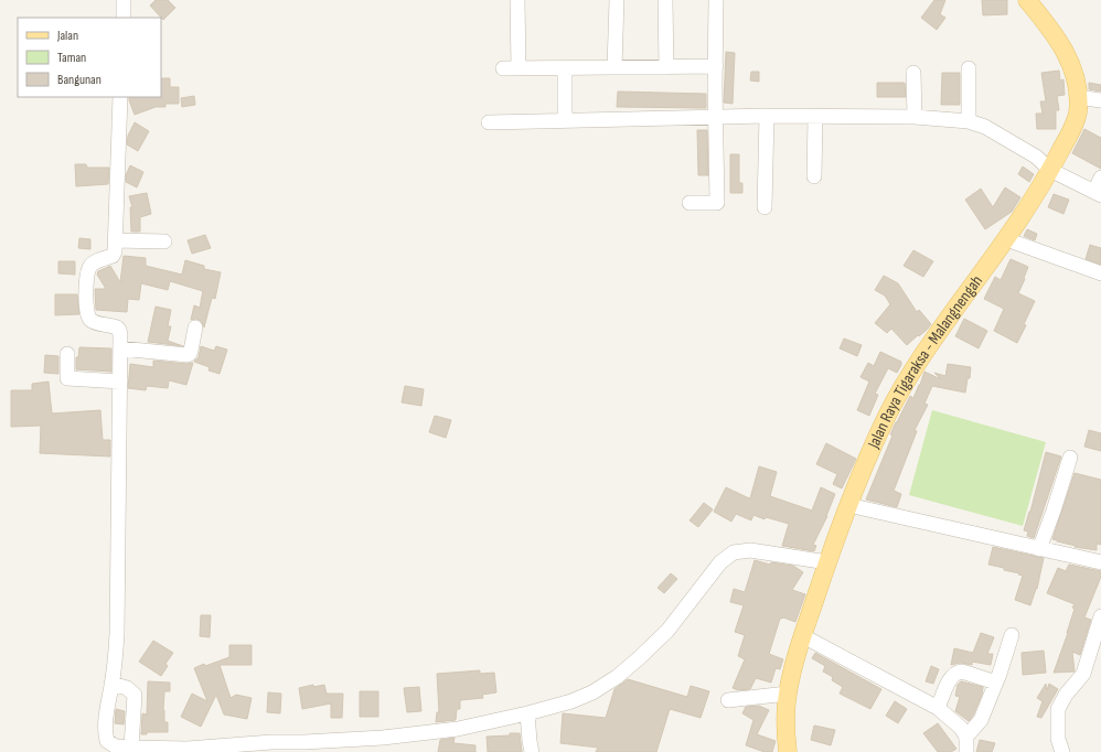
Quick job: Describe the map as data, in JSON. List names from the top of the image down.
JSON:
{
  "streets": {
    "main road": ["Jalan Raya Tigaraksa - Malangnengah"]
  },
  "legend": ["Jalan", "Taman", "Bangunan"]
}
